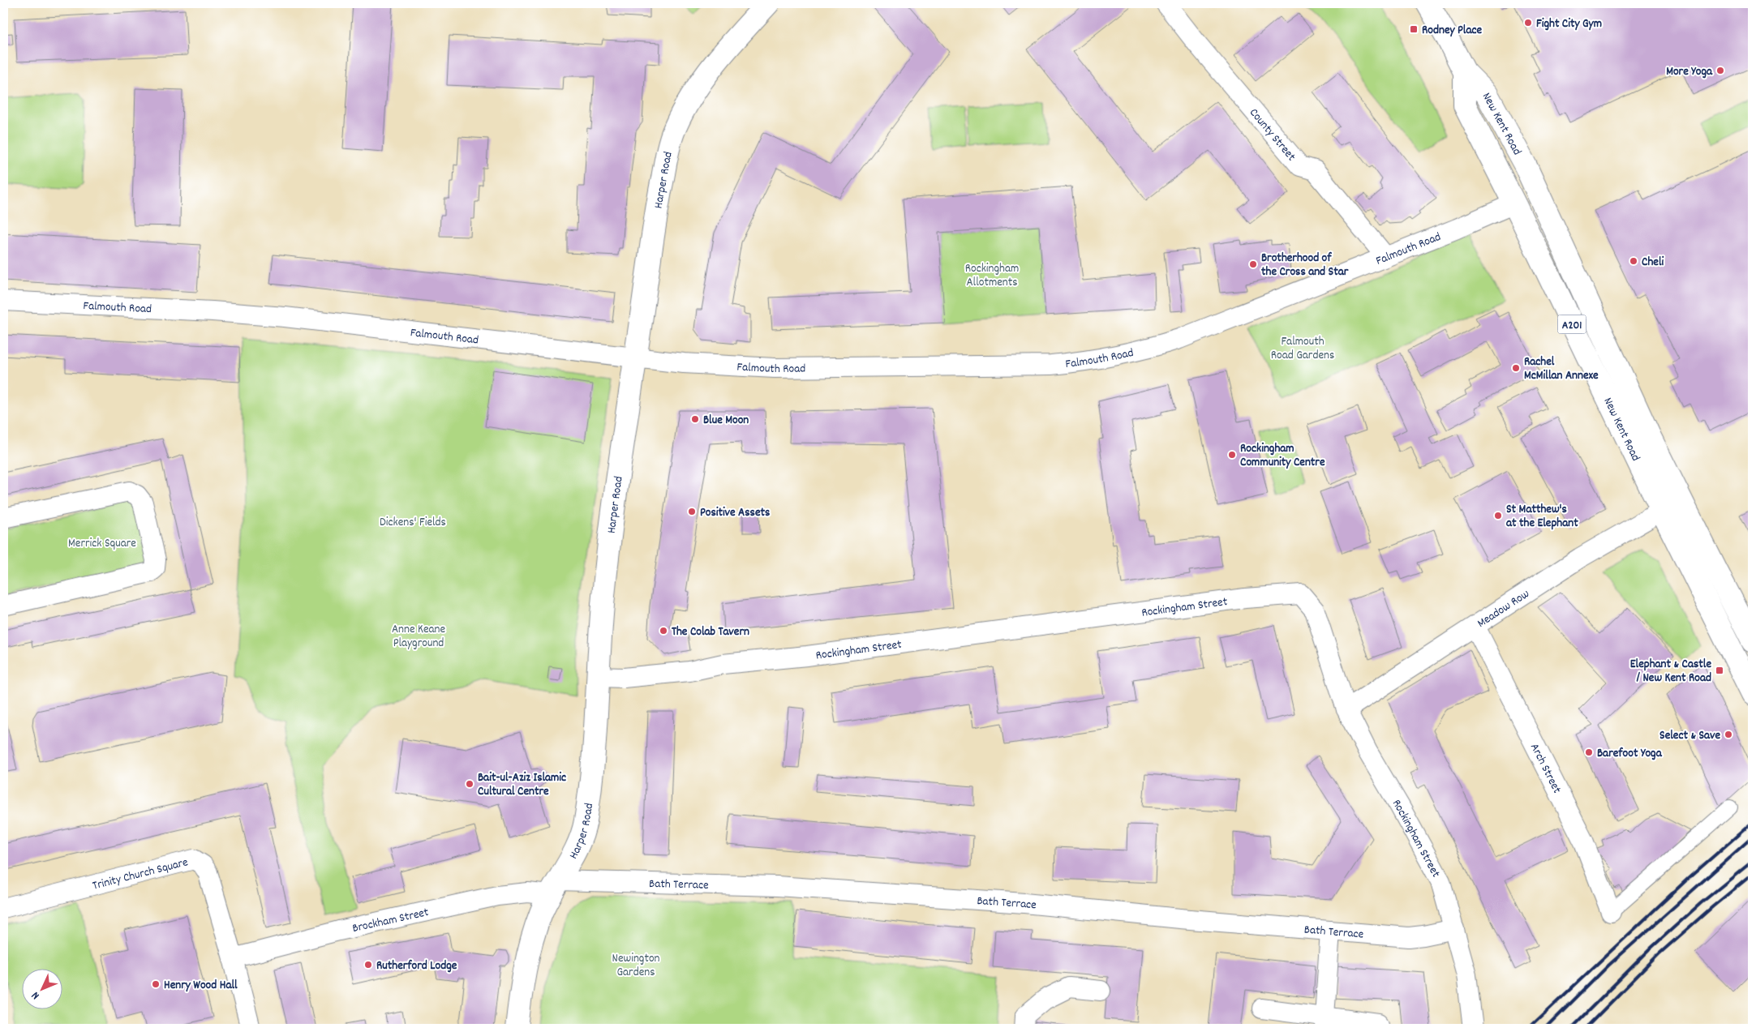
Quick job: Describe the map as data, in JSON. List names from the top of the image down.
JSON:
{
  "streets": {
    "main road": ["New Kent Road", "Harper Road", "A201"],
    "street": [
      "County Street",
      "Falmouth Road",
      "Rockingham Street",
      "Meadow Row",
      "Arch Street",
      "Trinity Church Square",
      "Bath Terrace",
      "Brockham Street"
    ]
  },
  "crossings": [
    ["New Kent Road", "Falmouth Road"],
    ["New Kent Road", "Meadow Row"],
    ["County Street", "Falmouth Road"],
    ["Harper Road", "Falmouth Road"],
    ["Harper Road", "Rockingham Street"],
    ["Harper Road", "Bath Terrace"],
    ["Harper Road", "Brockham Street"],
    ["Rockingham Street", "Meadow Row"],
    ["Rockingham Street", "Bath Terrace"],
    ["Meadow Row", "Arch Street"],
    ["Trinity Church Square", "Brockham Street"],
    ["Bath Terrace", "Brockham Street"]
  ],
  "parks": [
    "Rockingham Allotments",
    "Falmouth Road Gardens",
    "Dickens' Fields",
    "Merrick Square",
    "Anne Keane Playground",
    "Newington Gardens"
  ],
  "places": {
    "other": [
      "Fight City Gym",
      "More Yoga",
      "Cheli",
      "Brotherhood of the Cross and Star",
      "Rachel McMillan Annexe",
      "Blue Moon",
      "Rockingham Community Centre",
      "Positive Assets",
      "St Matthew's at the Elephant",
      "The Colab Tavern",
      "Select & Save",
      "Barefoot Yoga",
      "Bait-ul-Aziz Islamic Cultural Centre",
      "Rutherford Lodge",
      "Henry Wood Hall"
    ],
    "transit": ["Rodney Place", "Elephant & Castle / New Kent Road"]
  },
  "north": "bottom left"
}
